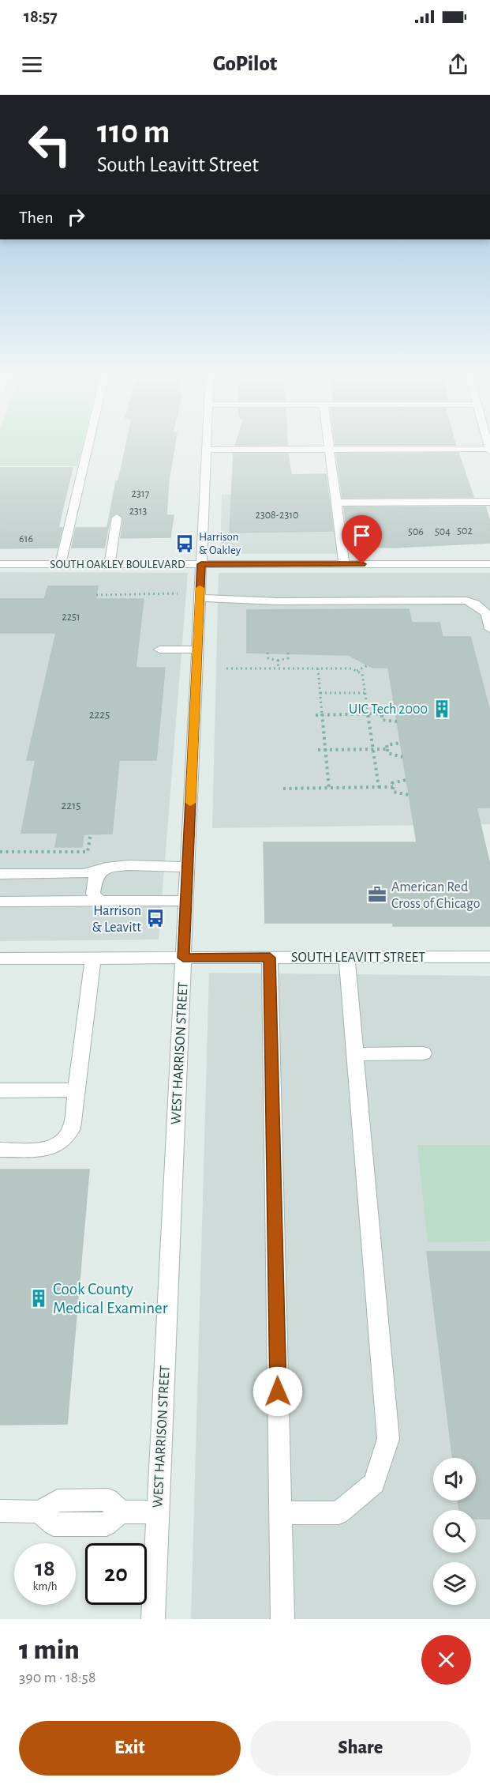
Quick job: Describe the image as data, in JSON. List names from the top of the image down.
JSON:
{
  "streets": {
    "street": ["SOUTH OAKLEY BOULEVARD", "SOUTH LEAVITT STREET", "WEST HARRISON STREET"]
  },
  "crossings": [
    ["SOUTH OAKLEY BOULEVARD", "WEST HARRISON STREET"],
    ["SOUTH LEAVITT STREET", "WEST HARRISON STREET"]
  ],
  "places": {
    "bus stop": ["Harrison & Oakley", "Harrison & Leavitt"],
    "building": ["UIC Tech 2000", "Cook County Medical Examiner"],
    "office": ["American Red Cross of Chicago"]
  },
  "house_numbers": [
    "2317",
    "2313",
    "2308-2310",
    "502",
    "506",
    "504",
    "616",
    "2251",
    "2225",
    "2215"
  ],
  "page": {
    "status": "18:57",
    "header": "GoPilot",
    "turn": ["110 m", "South Leavitt Street"],
    "then": "Then",
    "speed": "18 km/h",
    "limit": "20",
    "heading": ["1 min", "390 m · 18:58"],
    "buttons": ["Exit", "Share"]
  }
}
